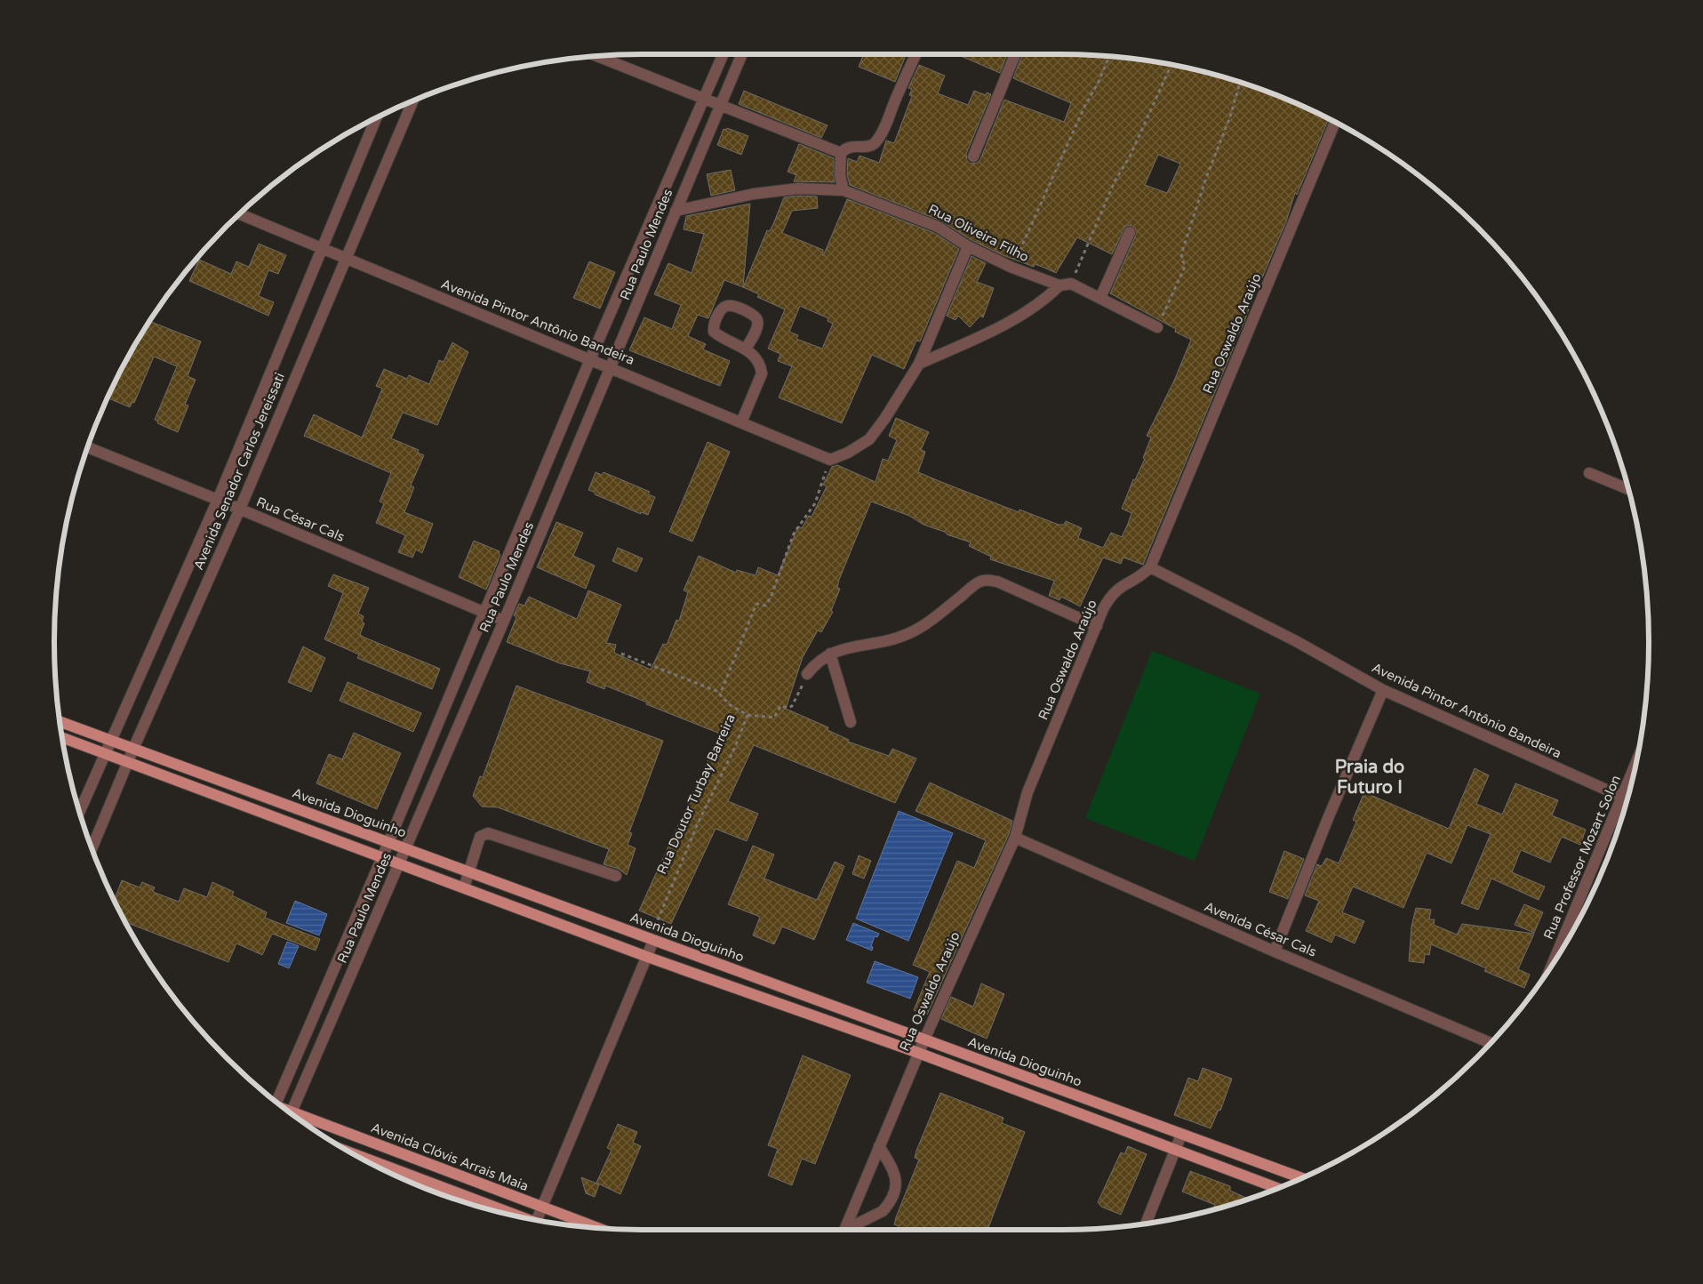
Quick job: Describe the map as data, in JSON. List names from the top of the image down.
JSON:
{
  "streets": {
    "main road": ["Avenida Dioguinho", "Avenida Clóvis Arrais Maia"],
    "street": [
      "Rua Oliveira Filho",
      "Rua Paulo Mendes",
      "Avenida Pintor Antônio Bandeira",
      "Rua Oswaldo Araújo",
      "Avenida Senador Carlos Jereissati",
      "Rua César Cals",
      "Rua Professor Mozart Solon",
      "Avenida César Cals"
    ],
    "path": ["Rua Doutor Turbay Barreira"]
  },
  "crossings": [
    ["Rua Oliveira Filho", "Rua Paulo Mendes"],
    ["Rua Paulo Mendes", "Avenida Pintor Antônio Bandeira"],
    ["Rua Paulo Mendes", "Rua César Cals"],
    ["Rua Paulo Mendes", "Avenida Dioguinho"],
    ["Avenida Pintor Antônio Bandeira", "Rua Oswaldo Araújo"],
    ["Avenida Pintor Antônio Bandeira", "Avenida Senador Carlos Jereissati"],
    ["Avenida Pintor Antônio Bandeira", "Rua Doutor Turbay Barreira"],
    ["Rua Oswaldo Araújo", "Avenida Dioguinho"],
    ["Rua Oswaldo Araújo", "Avenida César Cals"],
    ["Avenida Senador Carlos Jereissati", "Rua César Cals"],
    ["Avenida Senador Carlos Jereissati", "Avenida Dioguinho"],
    ["Rua Doutor Turbay Barreira", "Avenida Dioguinho"]
  ],
  "districts": ["Praia do Futuro I"]
}
